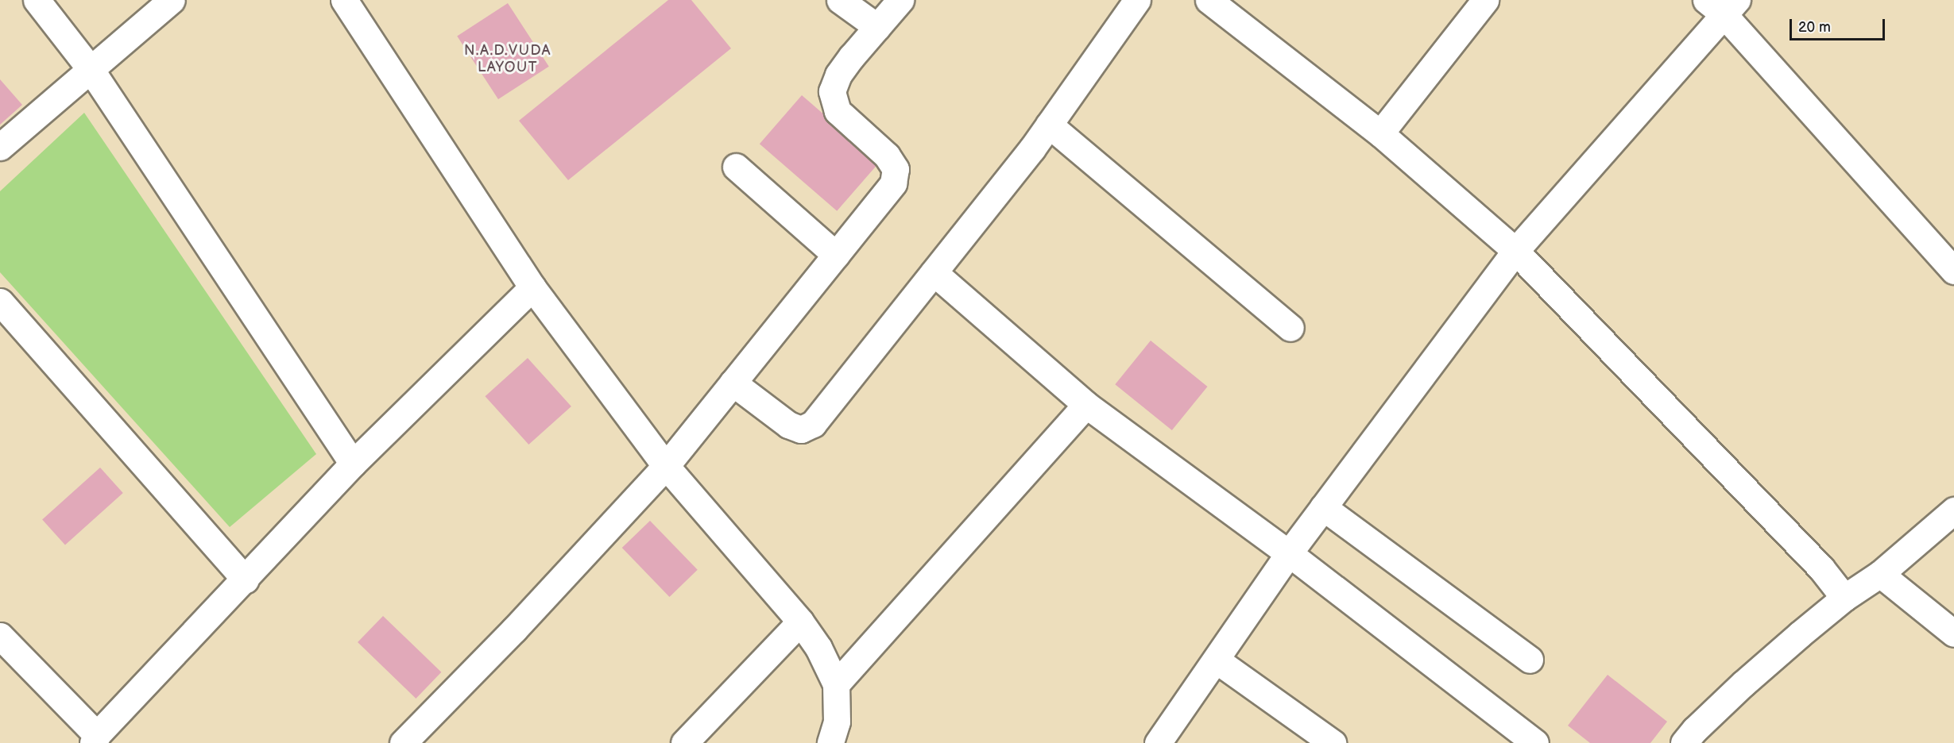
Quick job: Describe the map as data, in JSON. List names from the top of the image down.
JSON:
{
  "districts": ["N.A.D.VUDA LAYOUT"],
  "scale_bar": "20 m"
}
